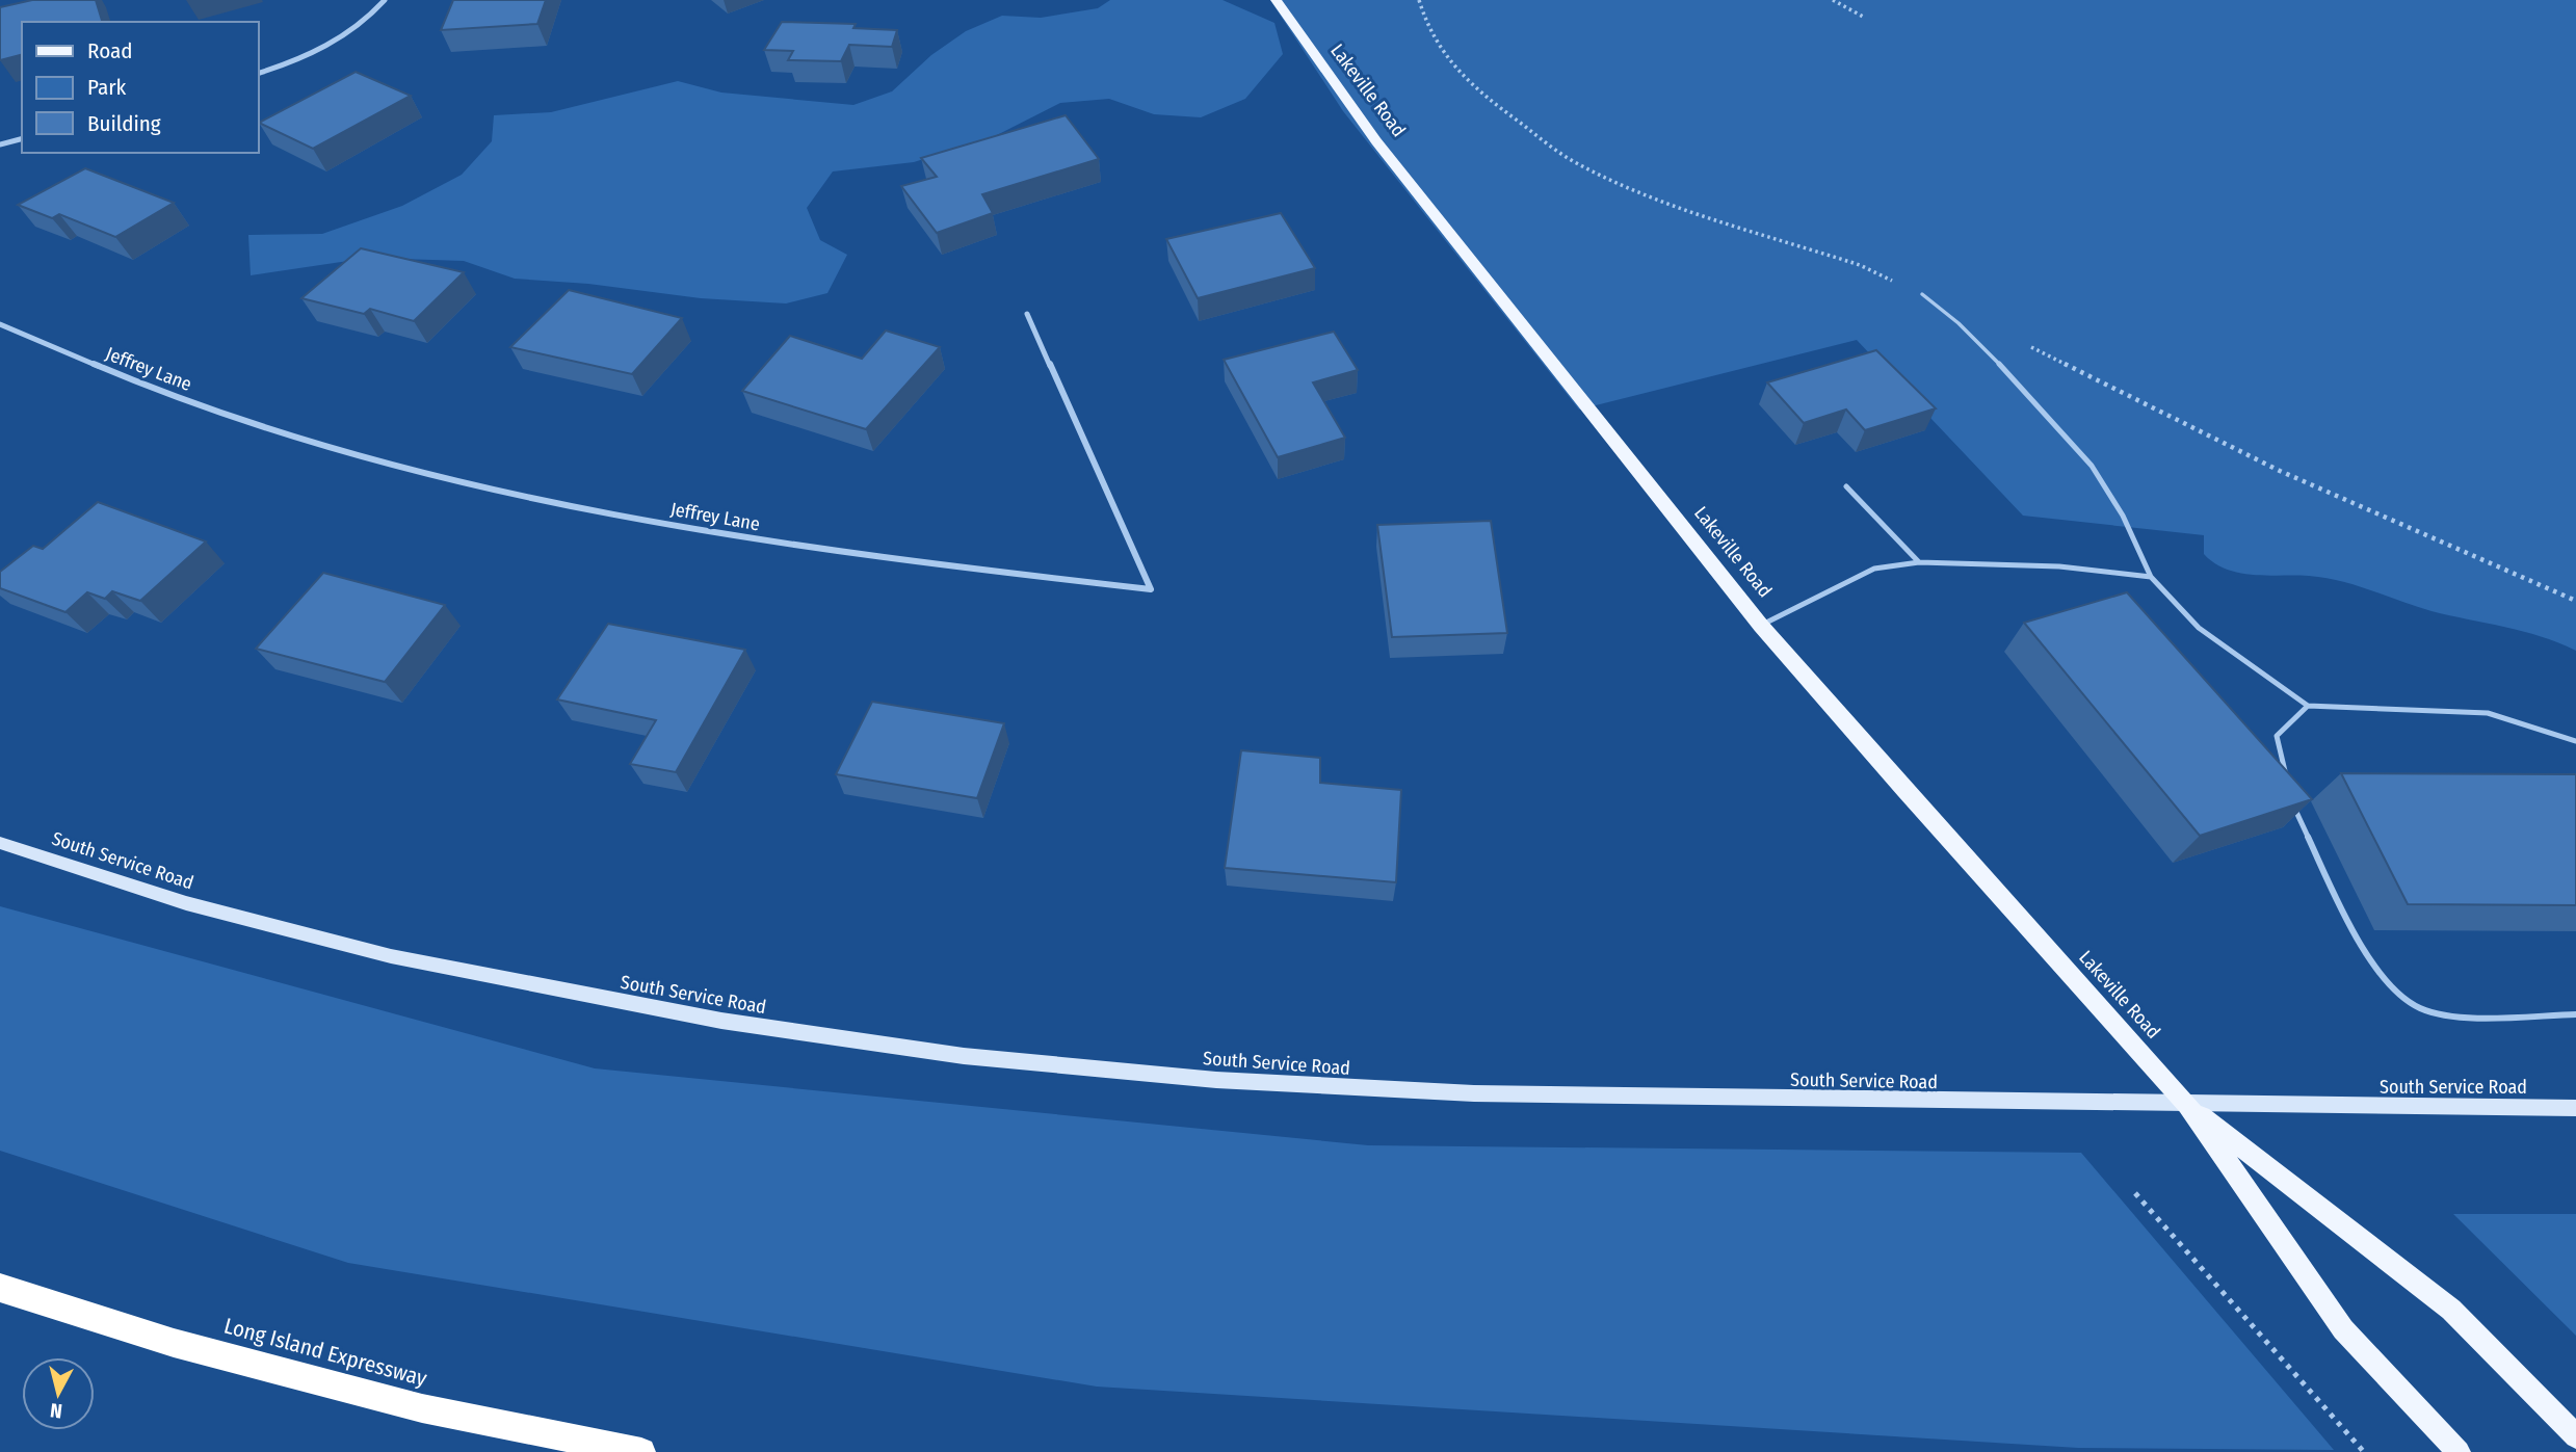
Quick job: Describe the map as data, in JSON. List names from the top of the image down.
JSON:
{
  "streets": {
    "highway": ["Long Island Expressway"],
    "main road": ["Lakeville Road", "South Service Road"],
    "street": ["Jeffrey Lane"]
  },
  "crossings": [
    ["Lakeville Road", "South Service Road"]
  ],
  "legend": ["Road", "Park", "Building"],
  "north": "bottom"
}
